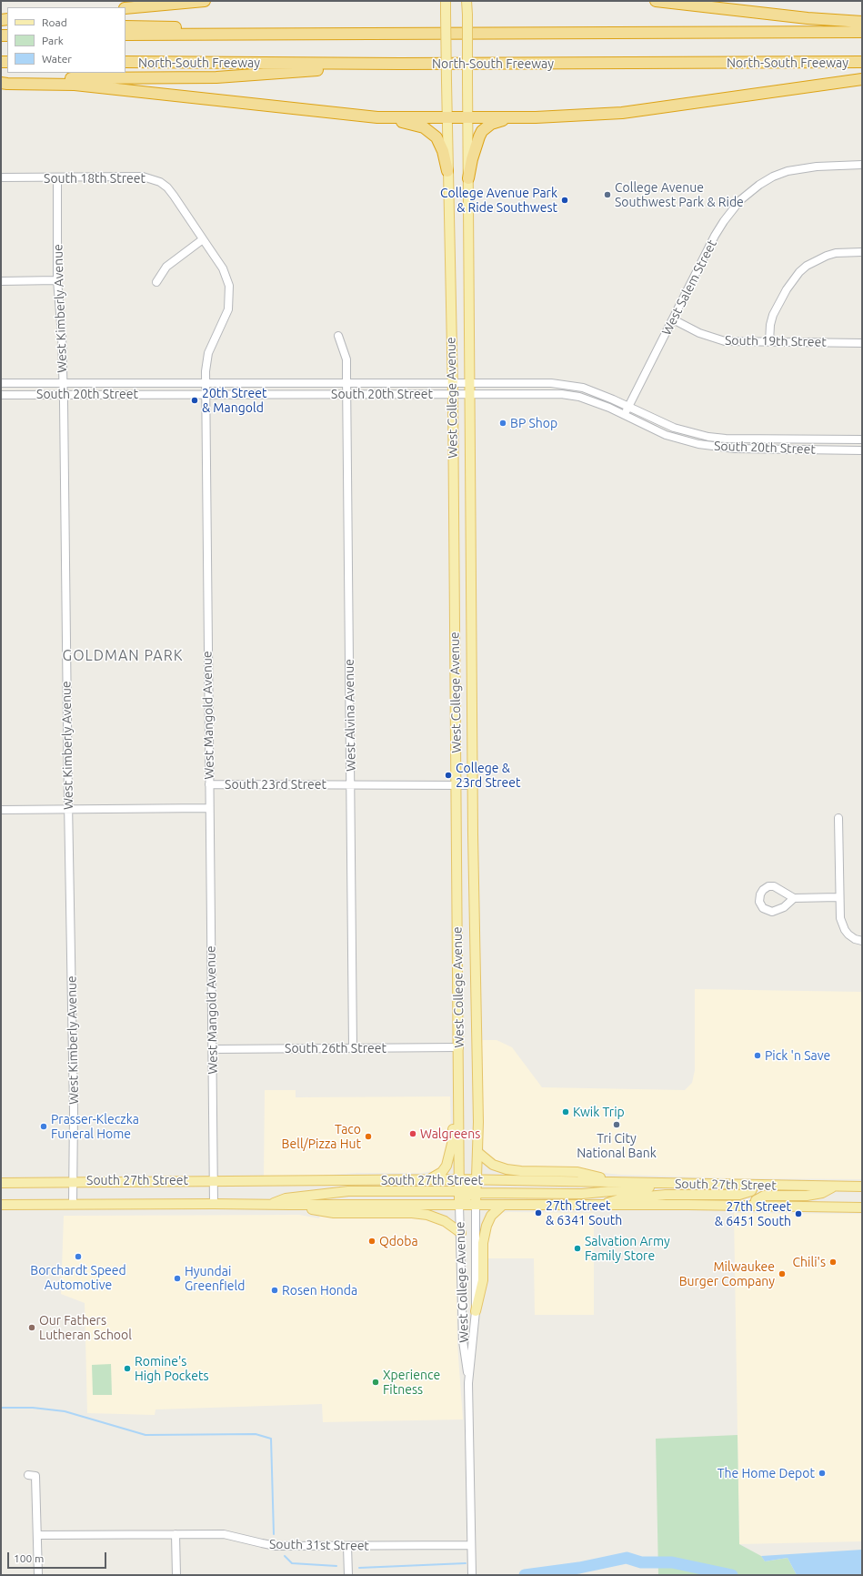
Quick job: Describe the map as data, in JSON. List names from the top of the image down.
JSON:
{
  "streets": {
    "highway": ["North-South Freeway"],
    "main road": ["West College Avenue", "South 27th Street"],
    "street": [
      "South 18th Street",
      "West Salem Street",
      "West Kimberly Avenue",
      "South 19th Street",
      "South 20th Street",
      "West Mangold Avenue",
      "West Alvina Avenue",
      "South 23rd Street",
      "South 26th Street",
      "South 31st Street"
    ]
  },
  "crossings": [
    ["South 18th Street", "West Kimberly Avenue"],
    ["South 18th Street", "West Mangold Avenue"],
    ["West Salem Street", "South 19th Street"],
    ["West Salem Street", "South 20th Street"],
    ["West Kimberly Avenue", "South 20th Street"],
    ["West Kimberly Avenue", "South 27th Street"],
    ["South 20th Street", "West College Avenue"],
    ["South 20th Street", "West Mangold Avenue"],
    ["South 20th Street", "West Alvina Avenue"],
    ["West College Avenue", "South 23rd Street"],
    ["West College Avenue", "South 26th Street"],
    ["West College Avenue", "South 27th Street"],
    ["West College Avenue", "South 31st Street"],
    ["West Mangold Avenue", "South 23rd Street"],
    ["West Mangold Avenue", "South 26th Street"],
    ["West Mangold Avenue", "South 27th Street"],
    ["West Alvina Avenue", "South 23rd Street"],
    ["West Alvina Avenue", "South 26th Street"]
  ],
  "districts": ["GOLDMAN PARK"],
  "places": [
    "College Avenue Southwest Park & Ride",
    "College Avenue Park & Ride Southwest",
    "20th Street & Mangold",
    "BP Shop",
    "College & 23rd Street",
    "Pick 'n Save",
    "Kwik Trip",
    "Tri City National Bank",
    "Prasser-Kleczka Funeral Home",
    "Walgreens",
    "Taco Bell/Pizza Hut",
    "27th Street & 6341 South",
    "27th Street & 6451 South",
    "Qdoba",
    "Salvation Army Family Store",
    "Borchardt Speed Automotive",
    "Chili's",
    "Milwaukee Burger Company",
    "Hyundai Greenfield",
    "Rosen Honda",
    "Our Fathers Lutheran School",
    "Romine's High Pockets",
    "Xperience Fitness",
    "The Home Depot"
  ],
  "legend": ["Road", "Park", "Water"],
  "scale_bar": "100 m"
}
